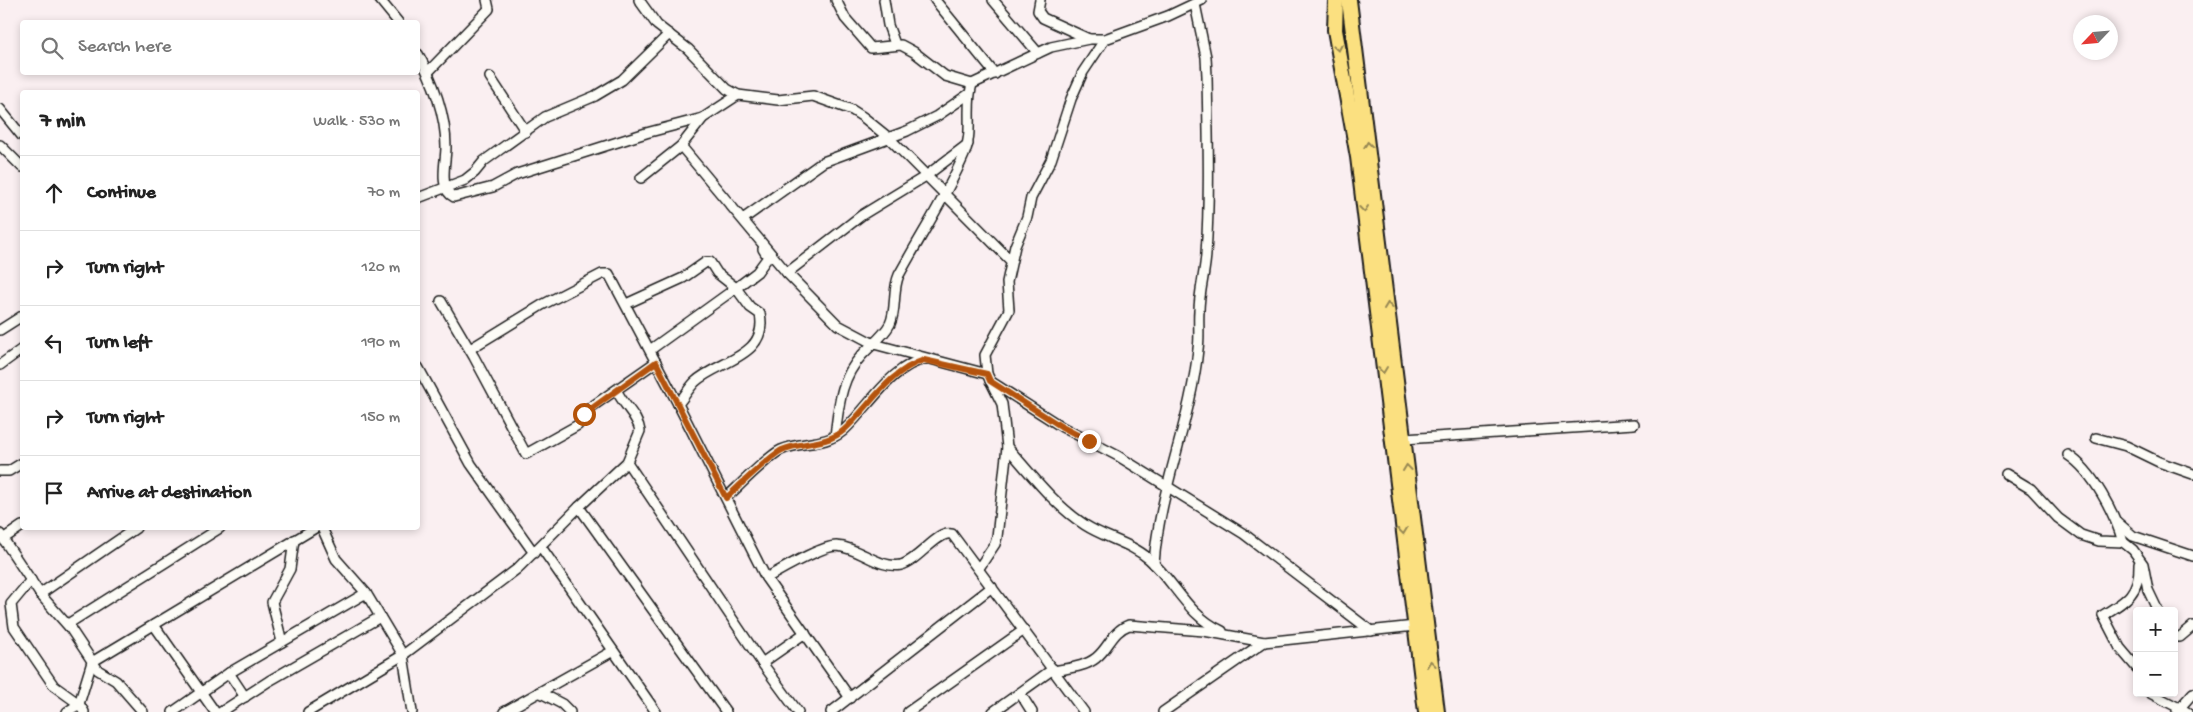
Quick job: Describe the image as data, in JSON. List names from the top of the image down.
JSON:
{
  "north": "bottom left",
  "page": {
    "search": "Search here",
    "heading": ["7 min", "Walk · 530 m"],
    "list": [
      ["Continue", "70 m"],
      ["Turn right", "120 m"],
      ["Turn left", "190 m"],
      ["Turn right", "150 m"],
      "Arrive at destination"
    ],
    "map_buttons": ["+", "−"]
  }
}
